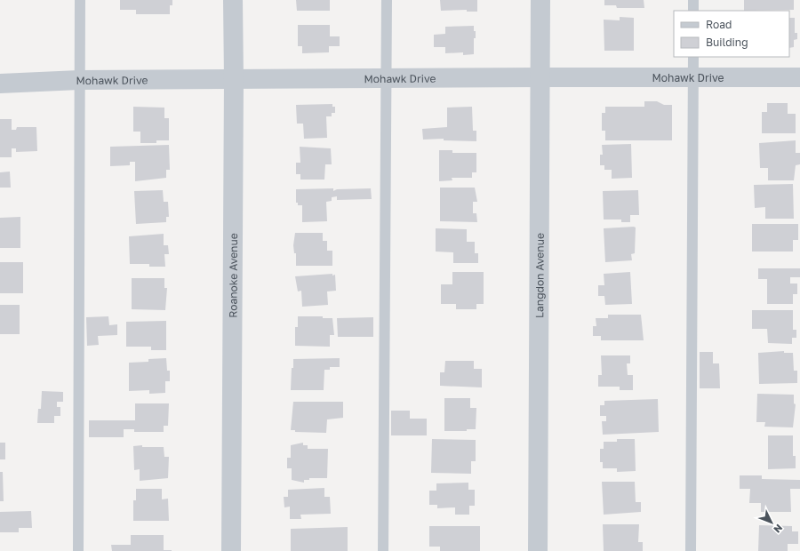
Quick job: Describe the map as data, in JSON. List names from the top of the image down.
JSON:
{
  "streets": {
    "street": ["Mohawk Drive", "Roanoke Avenue", "Langdon Avenue"]
  },
  "crossings": [
    ["Mohawk Drive", "Roanoke Avenue"],
    ["Mohawk Drive", "Langdon Avenue"]
  ],
  "legend": ["Road", "Building"],
  "north": "bottom right"
}
